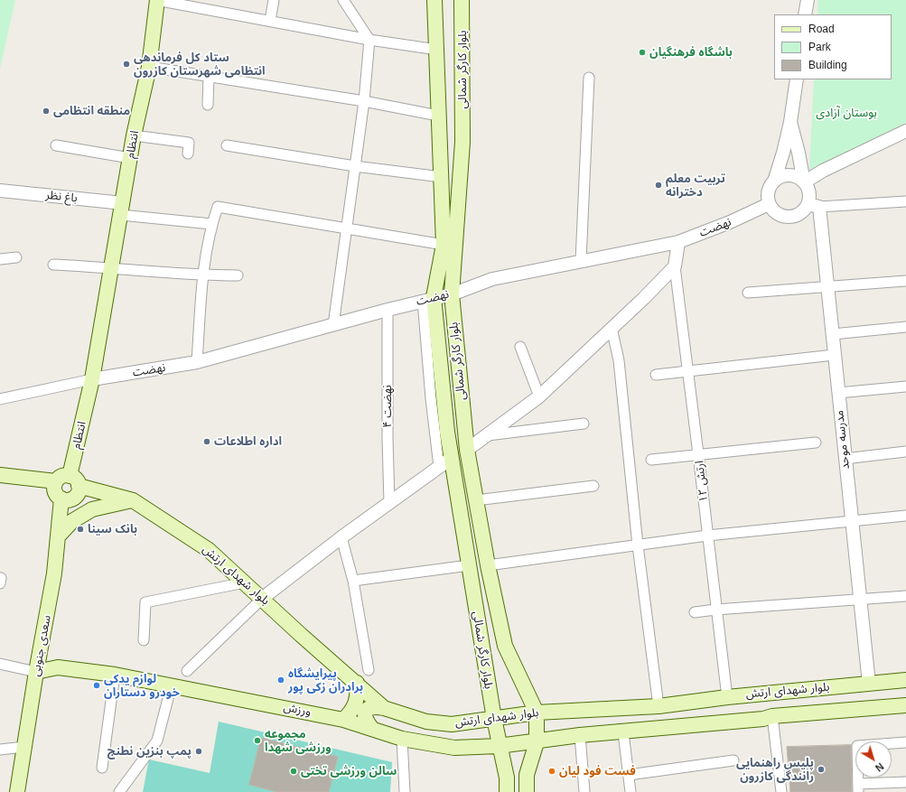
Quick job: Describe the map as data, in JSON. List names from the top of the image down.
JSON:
{
  "streets": {
    "main road": [
      "بلوار کارگر شمالی",
      "انتظام",
      "بلوار شهدای ارتش",
      "سعدی جنوبی",
      "ورزش"
    ],
    "street": [
      "باغ نظر",
      "نهضت",
      "نهضت ۴",
      "مدرسه موحد",
      "ارتش ۱۲"
    ]
  },
  "crossings": [
    ["بلوار کارگر شمالی", "نهضت"],
    ["بلوار کارگر شمالی", "بلوار شهدای ارتش"],
    ["بلوار کارگر شمالی", "ورزش"],
    ["انتظام", "باغ نظر"],
    ["انتظام", "نهضت"],
    ["انتظام", "بلوار شهدای ارتش"],
    ["انتظام", "سعدی جنوبی"],
    ["نهضت", "نهضت ۴"],
    ["نهضت", "مدرسه موحد"],
    ["مدرسه موحد", "بلوار شهدای ارتش"],
    ["ارتش ۱۲", "بلوار شهدای ارتش"],
    ["بلوار شهدای ارتش", "سعدی جنوبی"],
    ["بلوار شهدای ارتش", "ورزش"],
    ["سعدی جنوبی", "ورزش"]
  ],
  "parks": ["بوستان آزادی"],
  "places": [
    "باشگاه فرهنگیان",
    "ستاد کل فرماندهی انتظامی شهرستان کازرون",
    "منطقه انتظامی",
    "تربیت معلم دخترانه",
    "اداره اطلاعات",
    "بانک سینا",
    "پیرایشگاه برادران زکی پور",
    "لوازم یدکی خودرو دستاران",
    "مجموعه ورزشی شهدا",
    "پمپ بنزین نطنج",
    "پلیس راهنمایی رانندگی کازرون",
    "سالن ورزشی تختی",
    "فست فود لیان"
  ],
  "legend": ["Road", "Park", "Building"],
  "north": "bottom right"
}
